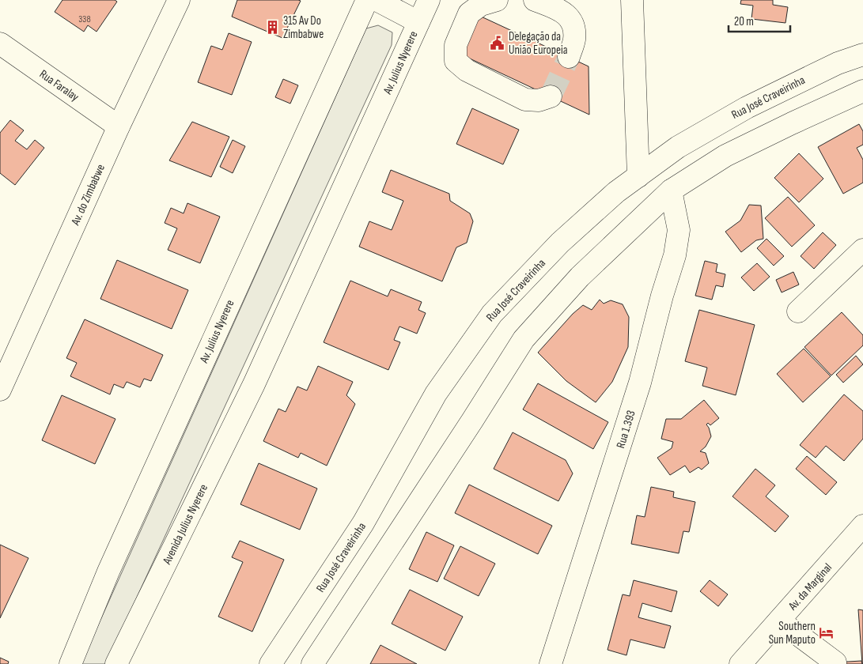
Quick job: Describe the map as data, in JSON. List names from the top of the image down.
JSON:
{
  "streets": {
    "main road": [
      "Av. Julius Nyerere",
      "Rua Faralay",
      "Rua José Craveirinha",
      "Av. do Zimbabwe",
      "Rua 1.393",
      "Avenida Julius Nyerere",
      "Av. da Marginal"
    ]
  },
  "crossings": [
    ["Av. Julius Nyerere", "Avenida Julius Nyerere"],
    ["Rua Faralay", "Av. do Zimbabwe"]
  ],
  "places": {
    "building": ["315 Av Do Zimbabwe"],
    "public building": ["Delegação da União Europeia"],
    "hotel": ["Southern Sun Maputo"]
  },
  "house_numbers": ["338"],
  "scale_bar": "20 m"
}
